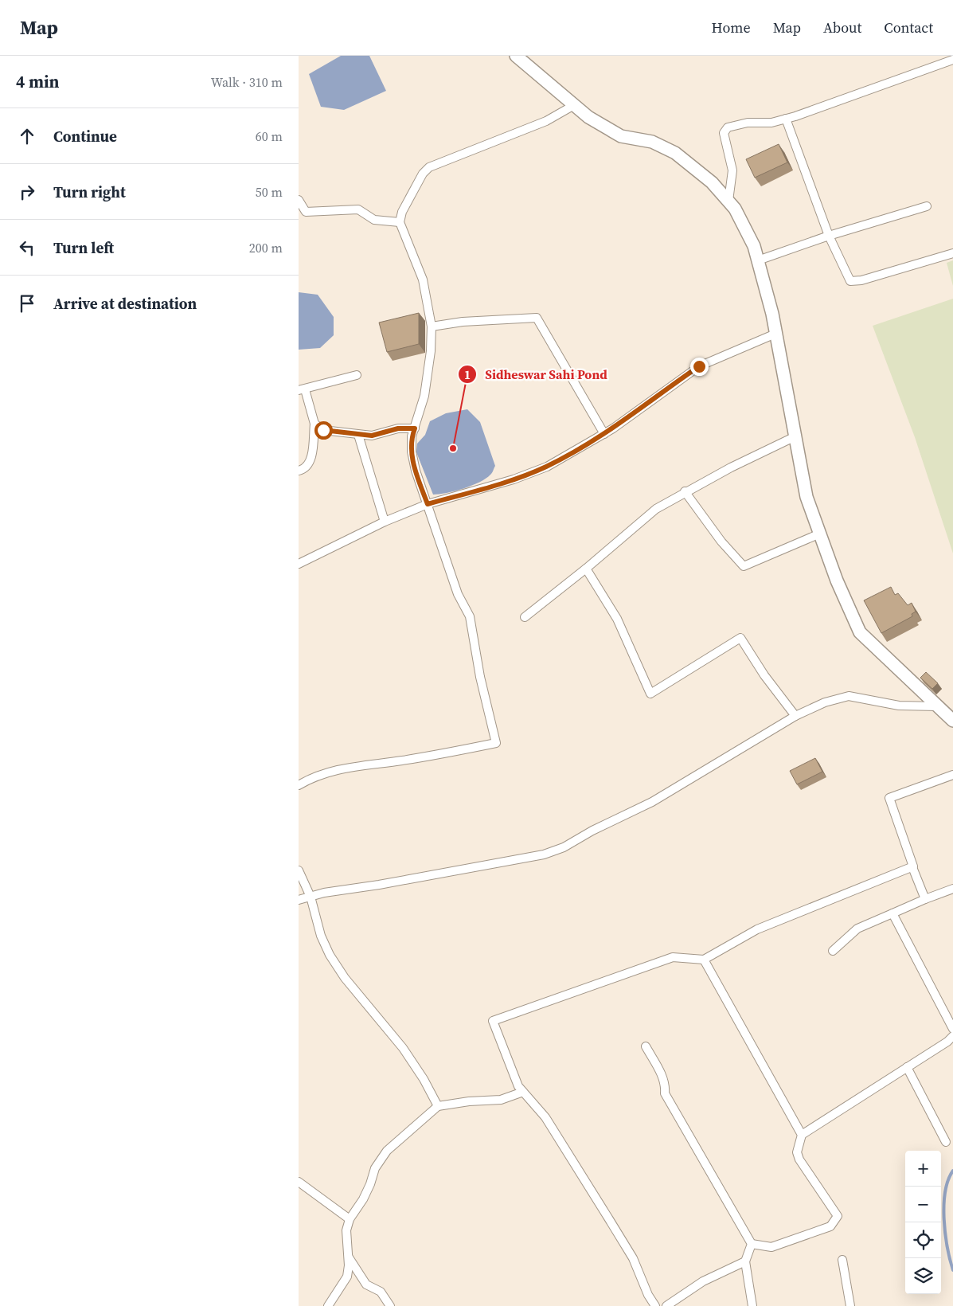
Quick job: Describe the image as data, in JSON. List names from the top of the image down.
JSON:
{
  "places": ["Sidheswar Sahi Pond"],
  "page": {
    "header": "Map",
    "nav": [
      "Home",
      "Map",
      "About",
      "Contact"
    ],
    "heading": ["4 min", "Walk · 310 m"],
    "list": [
      ["Continue", "60 m"],
      ["Turn right", "50 m"],
      ["Turn left", "200 m"],
      "Arrive at destination"
    ],
    "map_buttons": ["+", "−"]
  }
}
